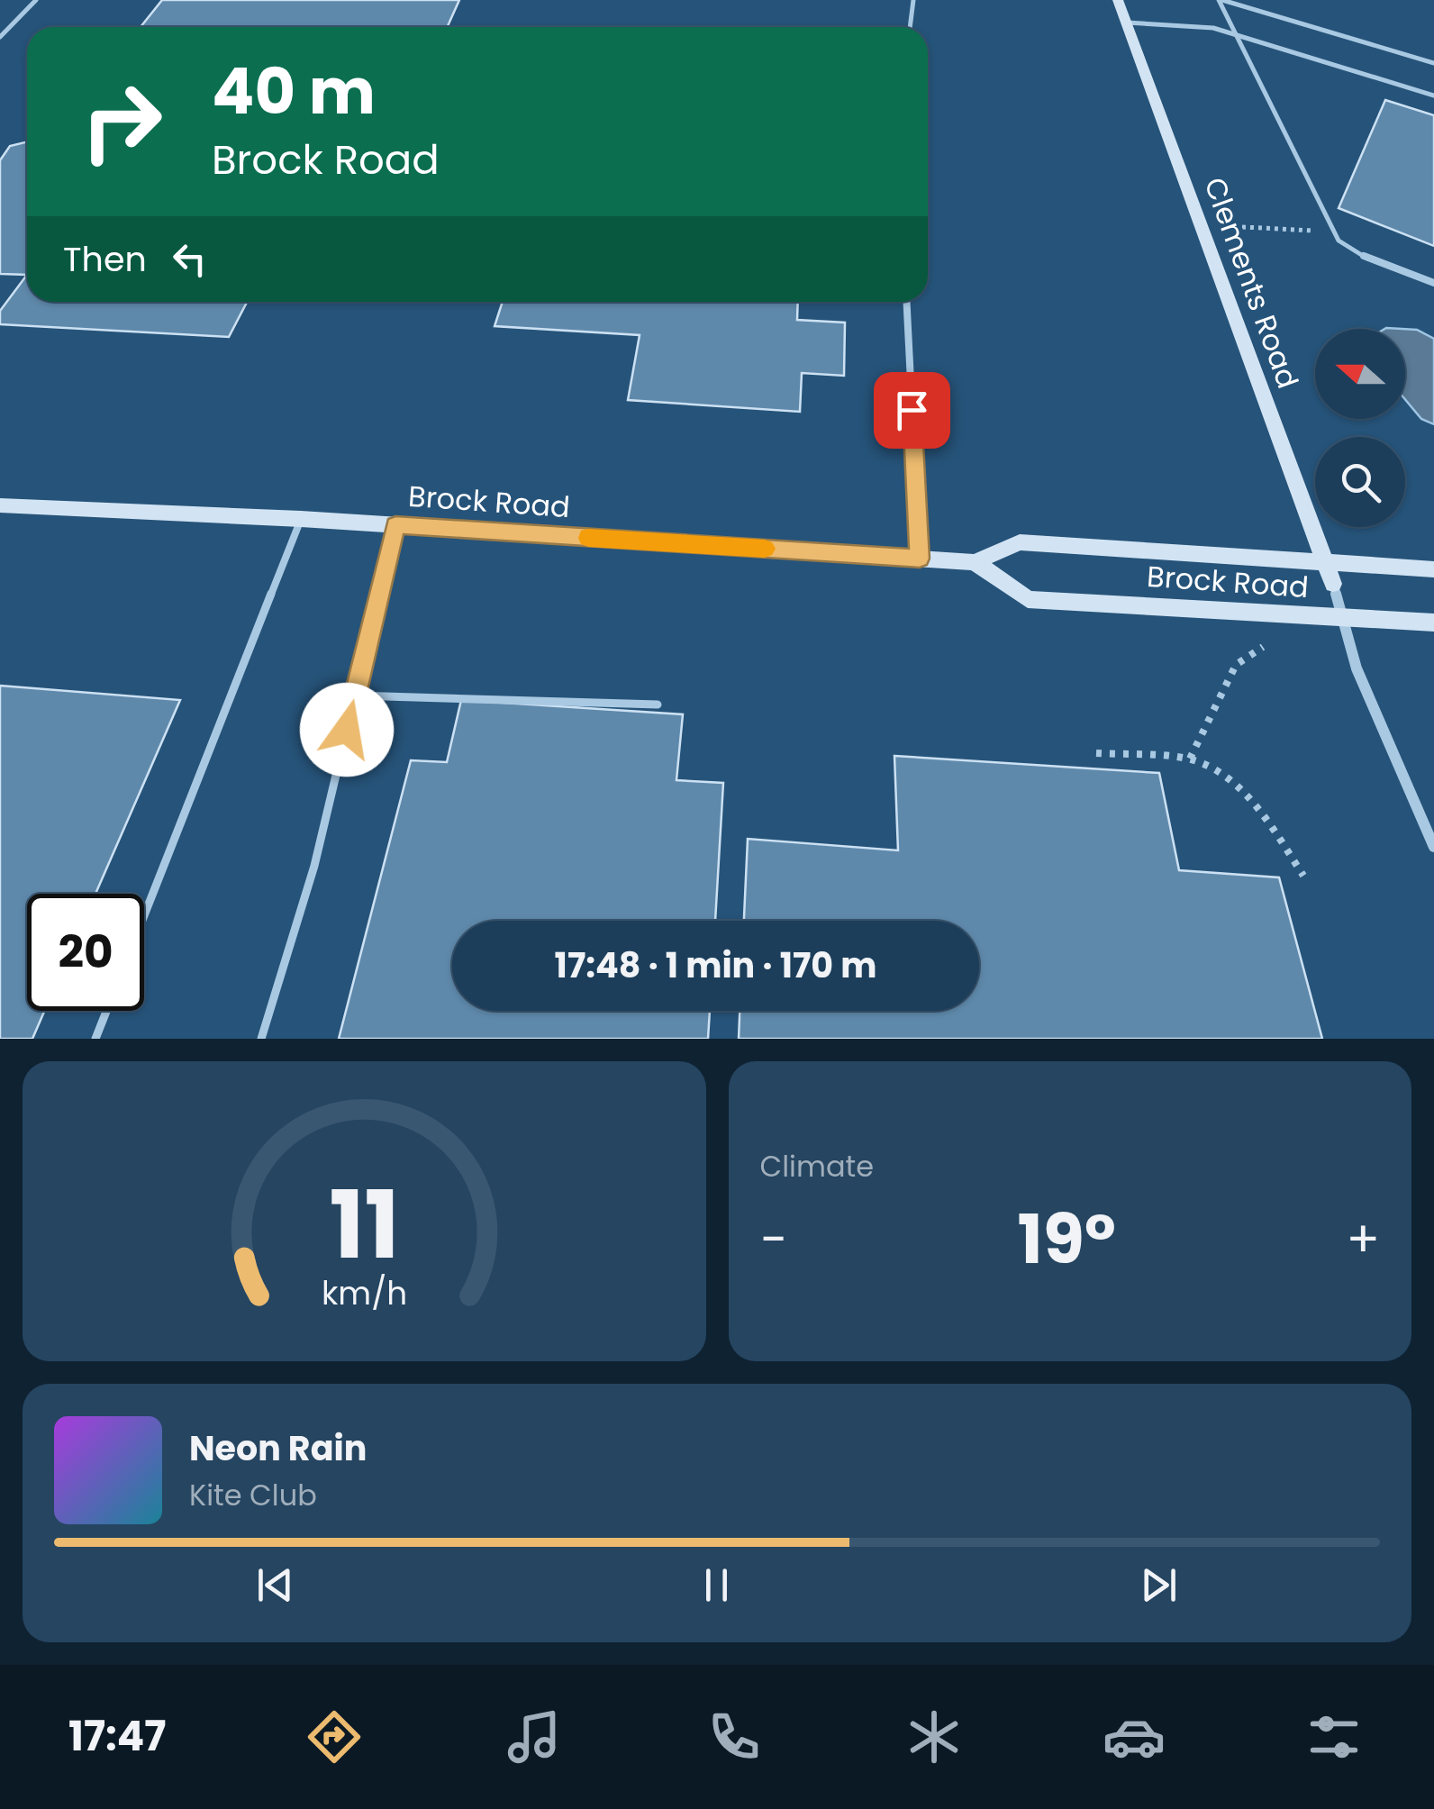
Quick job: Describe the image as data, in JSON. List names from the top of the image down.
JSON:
{
  "streets": {
    "main road": ["Clements Road", "Brock Road"]
  },
  "crossings": [
    ["Clements Road", "Brock Road"]
  ],
  "north": "left",
  "page": {
    "turn": ["40 m", "Brock Road"],
    "then": "Then",
    "limit": "20",
    "trip": "17:48 · 1 min · 170 m",
    "tile": "Climate",
    "heat": ["−", "19°", "+"],
    "song": ["Neon Rain", "Kite Club"],
    "tabs": "17:47",
    "gauge": ["11", "km/h"]
  }
}
